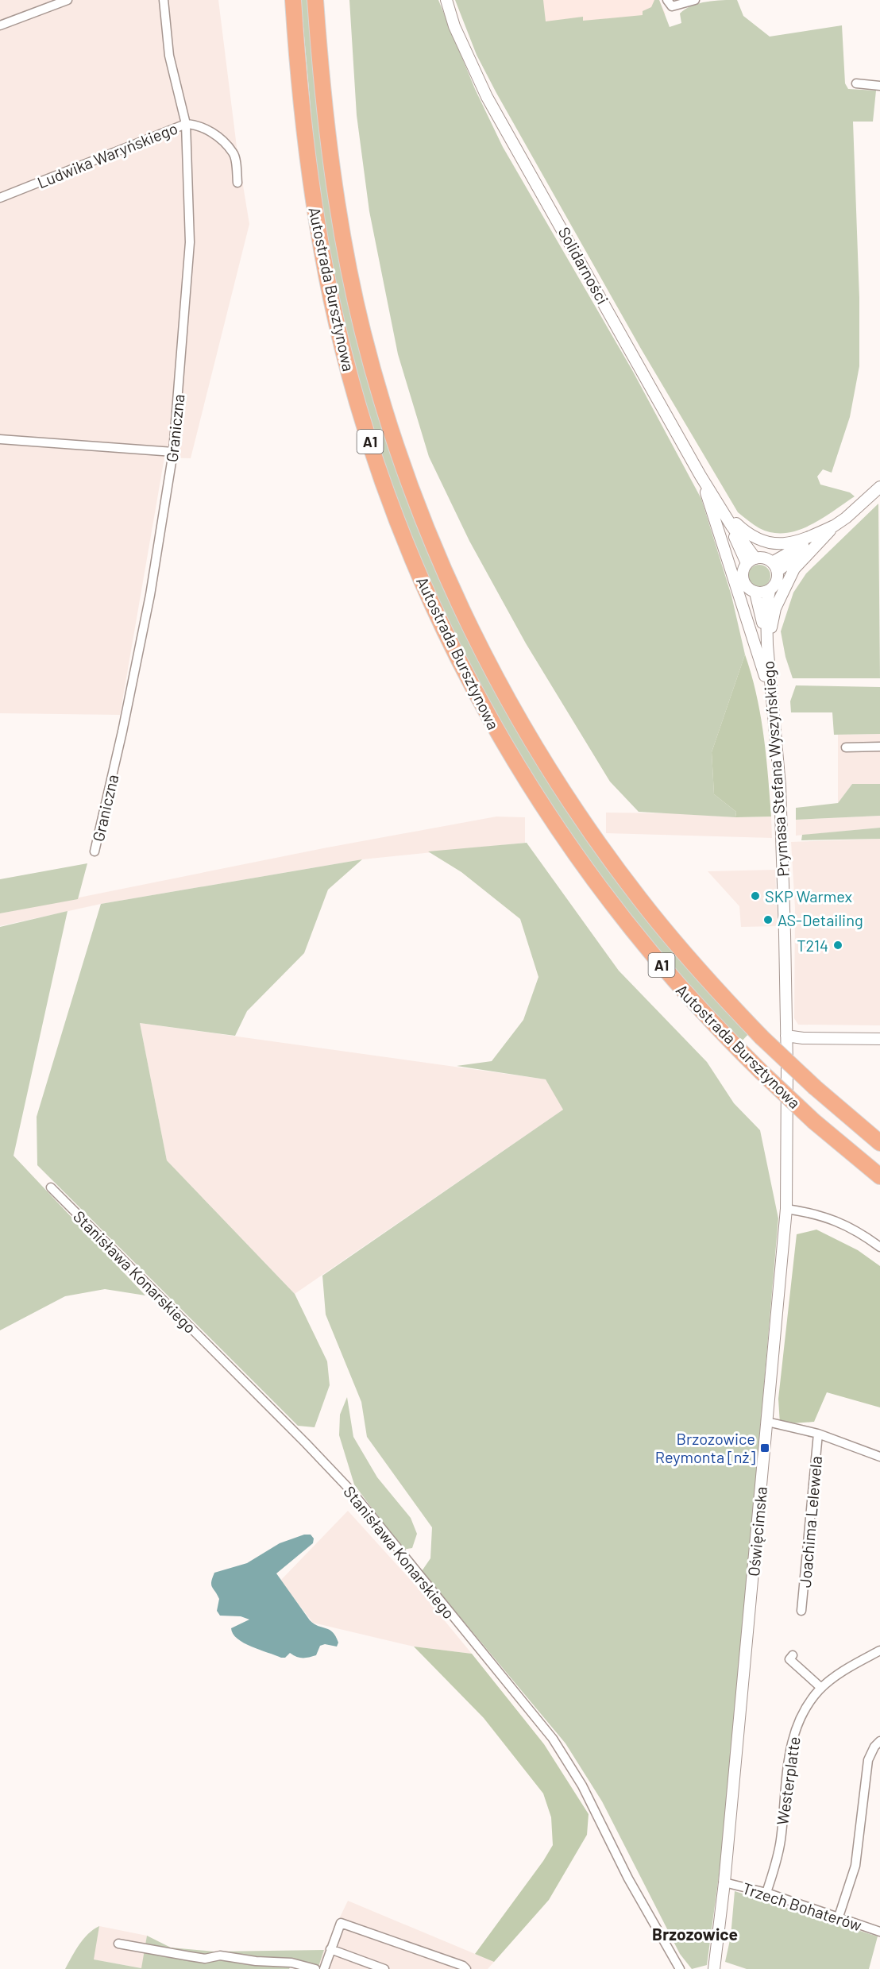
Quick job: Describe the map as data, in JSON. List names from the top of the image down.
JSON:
{
  "streets": {
    "highway": ["Autostrada Bursztynowa", "A1"],
    "street": [
      "Ludwika Waryńskiego",
      "Solidarności",
      "Graniczna",
      "Prymasa Stefana Wyszyńskiego",
      "Stanisława Konarskiego",
      "Joachima Lelewela",
      "Oświęcimska",
      "Westerplatte",
      "Trzech Bohaterów"
    ]
  },
  "crossings": [
    ["Ludwika Waryńskiego", "Graniczna"],
    ["Solidarności", "Prymasa Stefana Wyszyńskiego"],
    ["Prymasa Stefana Wyszyńskiego", "Oświęcimska"],
    ["Oświęcimska", "Trzech Bohaterów"],
    ["Westerplatte", "Trzech Bohaterów"]
  ],
  "districts": ["Brzozowice"],
  "places": {
    "other": ["SKP Warmex", "AS-Detailing", "T214"],
    "transit": ["Brzozowice Reymonta [nż]"]
  }
}
